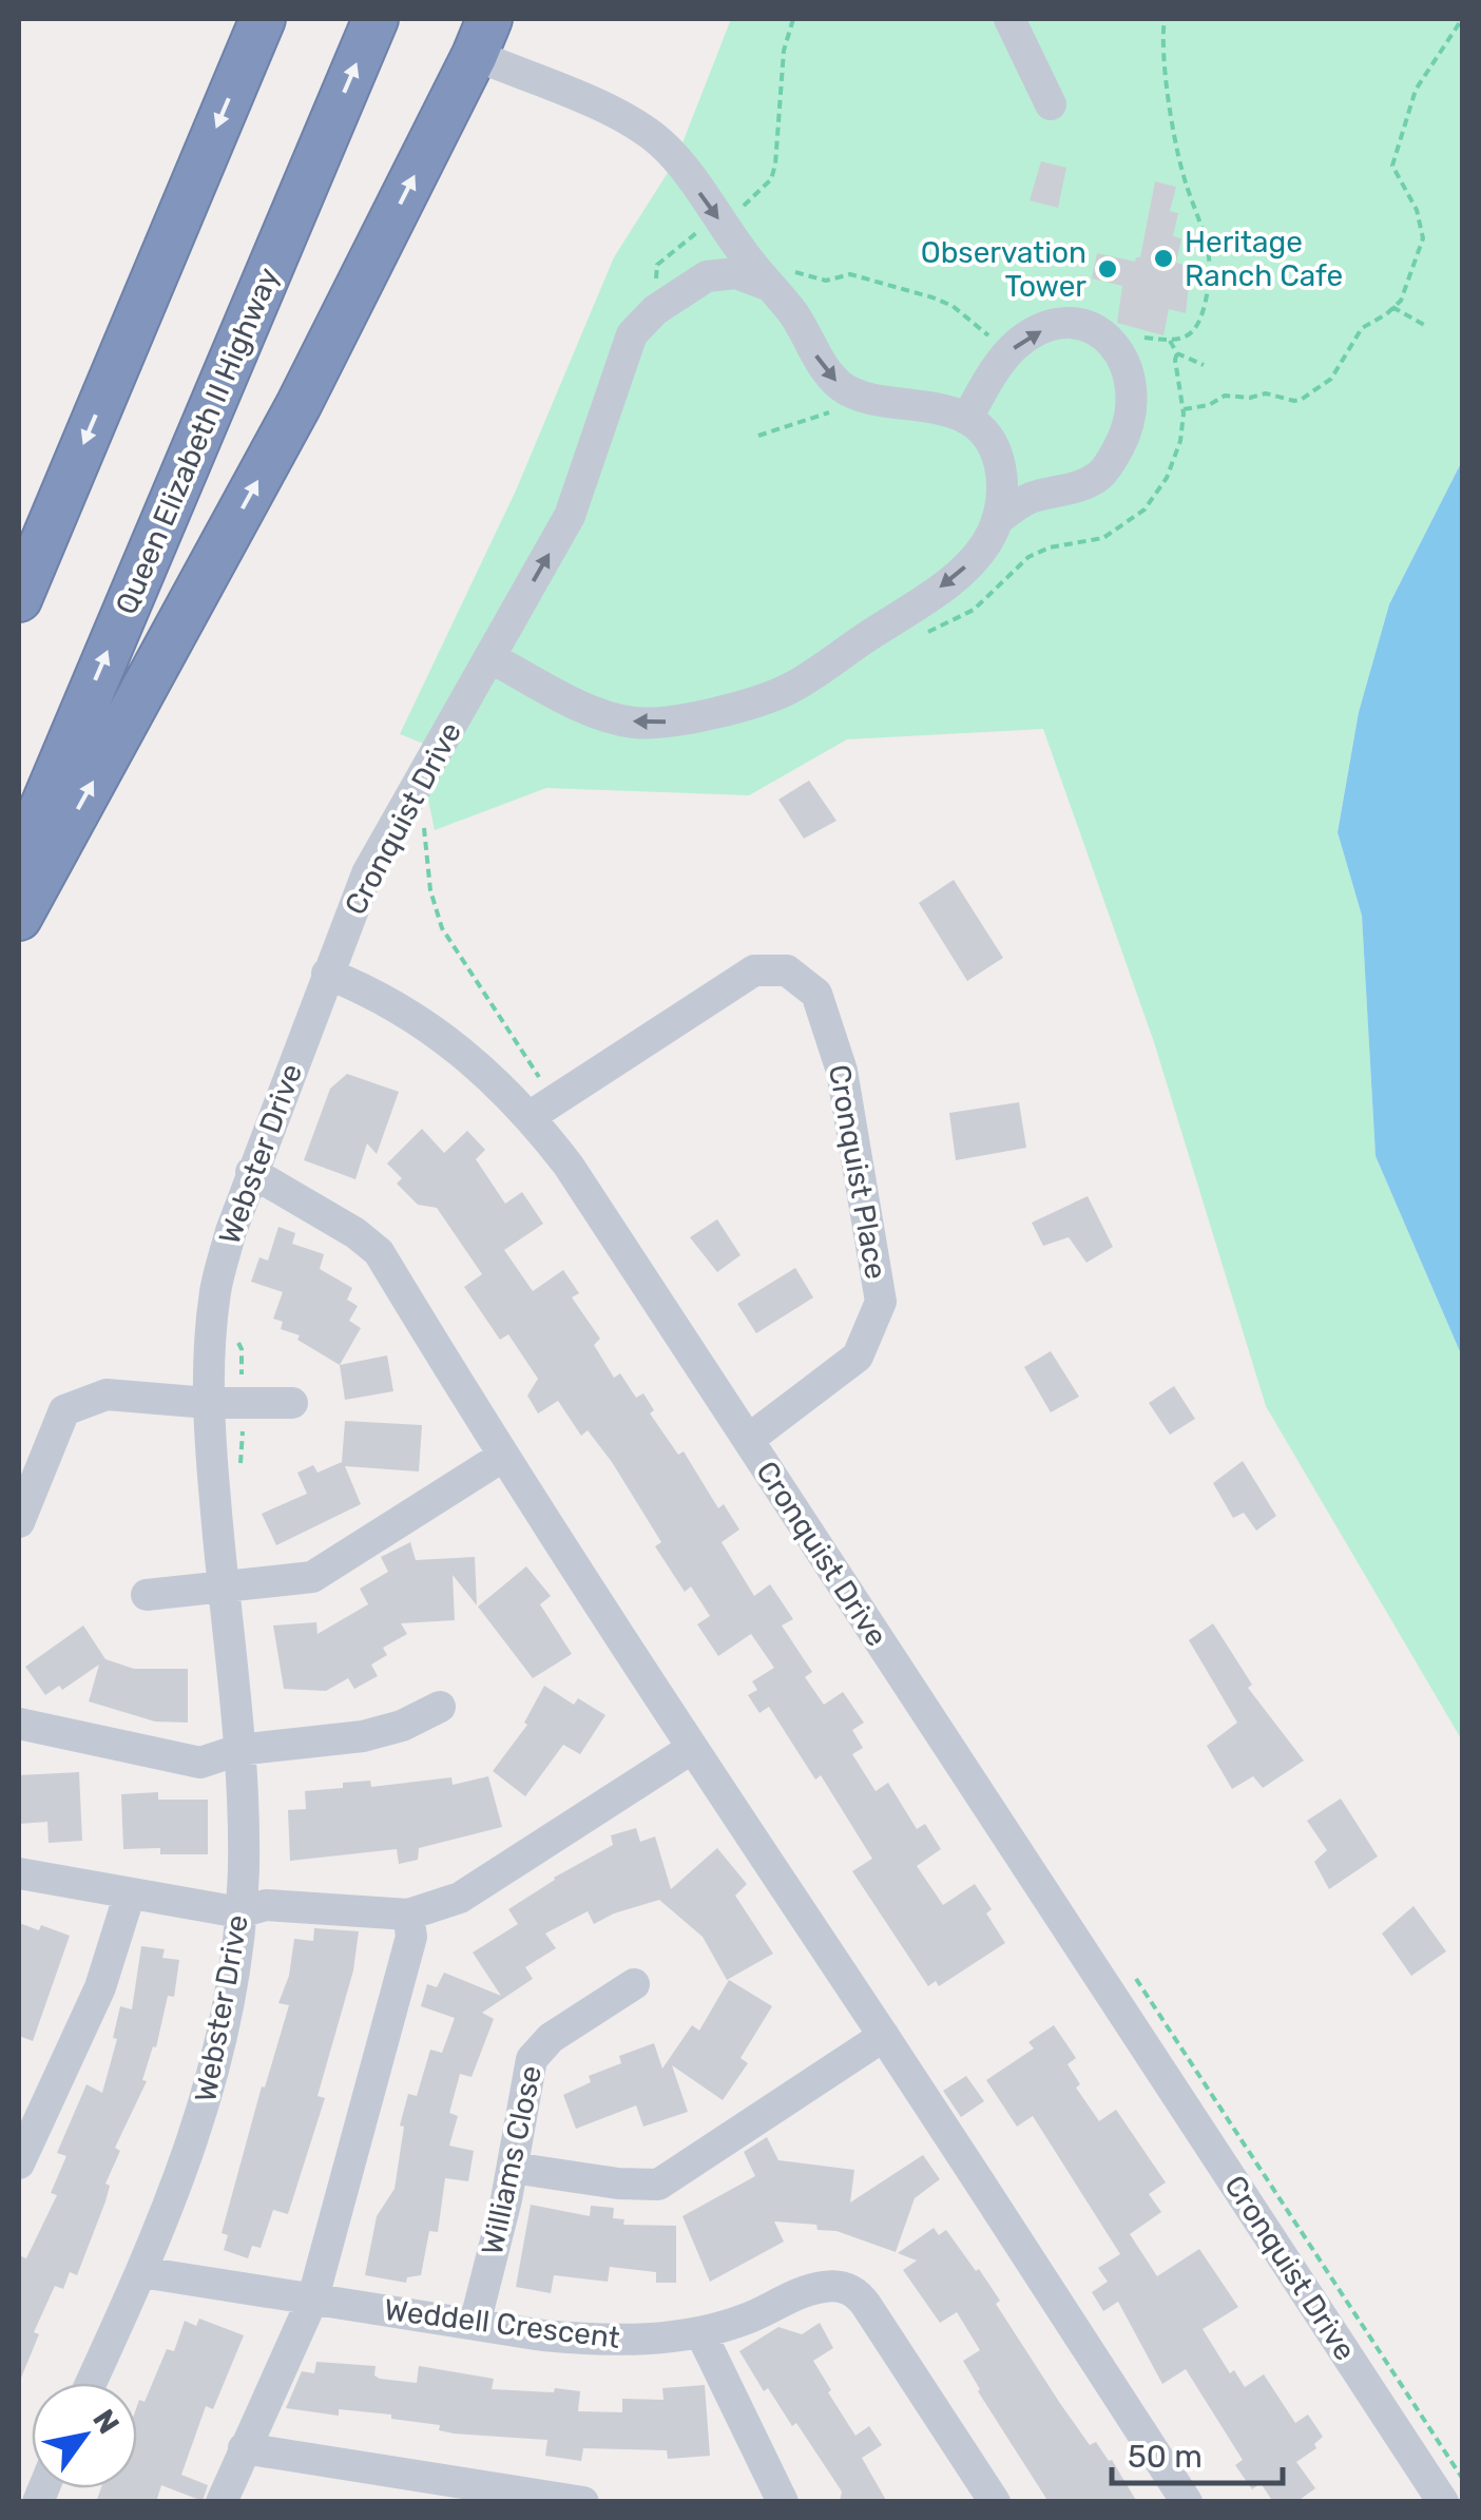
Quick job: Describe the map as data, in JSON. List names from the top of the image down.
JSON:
{
  "streets": {
    "highway": ["Queen Elizabeth II Highway"],
    "street": [
      "Cronquist Drive",
      "Webster Drive",
      "Cronquist Place",
      "Williams Close",
      "Weddell Crescent"
    ]
  },
  "crossings": [
    ["Cronquist Drive", "Webster Drive"],
    ["Cronquist Drive", "Cronquist Place"],
    ["Webster Drive", "Weddell Crescent"],
    ["Williams Close", "Weddell Crescent"]
  ],
  "places": ["Heritage Ranch Cafe", "Observation Tower"],
  "scale_bar": "50 m",
  "north": "top right"
}
